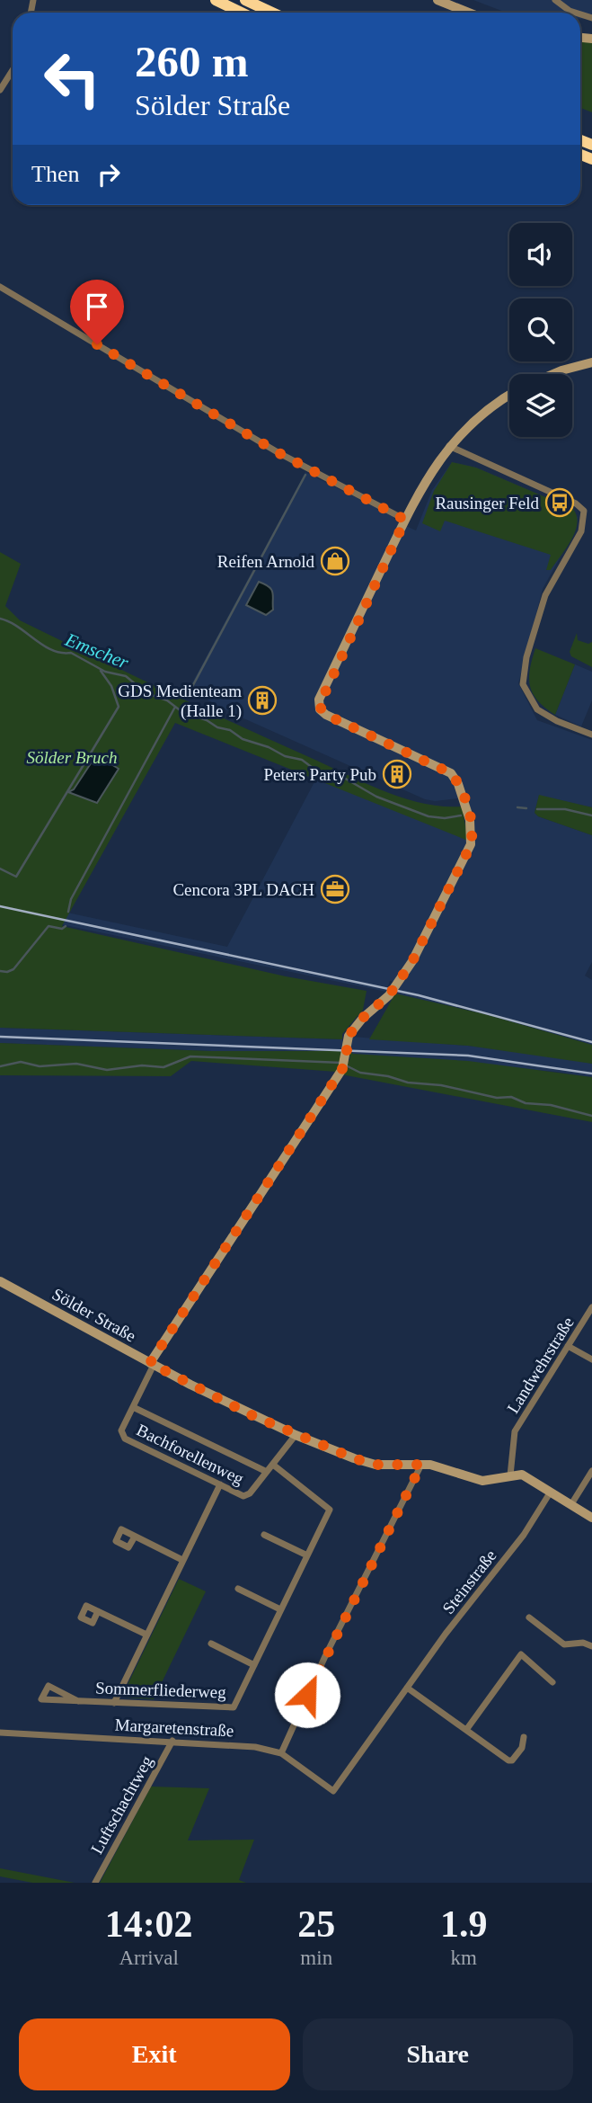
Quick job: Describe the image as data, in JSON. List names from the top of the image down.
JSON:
{
  "streets": {
    "street": [
      "Sölder Straße",
      "Landwehrstraße",
      "Bachforellenweg",
      "Steinstraße",
      "Sommerfliederweg",
      "Margaretenstraße",
      "Luftschachtweg"
    ]
  },
  "crossings": [
    ["Sölder Straße", "Landwehrstraße"],
    ["Sölder Straße", "Bachforellenweg"],
    ["Sölder Straße", "Steinstraße"],
    ["Bachforellenweg", "Sommerfliederweg"],
    ["Steinstraße", "Margaretenstraße"],
    ["Margaretenstraße", "Luftschachtweg"]
  ],
  "water": ["Emscher"],
  "parks": ["Sölder Bruch"],
  "places": {
    "bus stop": ["Rausinger Feld"],
    "shop": ["Reifen Arnold"],
    "building": ["GDS Medienteam (Halle 1)", "Peters Party Pub"],
    "office": ["Cencora 3PL DACH"]
  },
  "page": {
    "turn": ["260 m", "Sölder Straße"],
    "then": "Then",
    "eta": [
      "14:02",
      "Arrival",
      "25",
      "min",
      "1.9",
      "km"
    ],
    "buttons": ["Exit", "Share"]
  }
}
